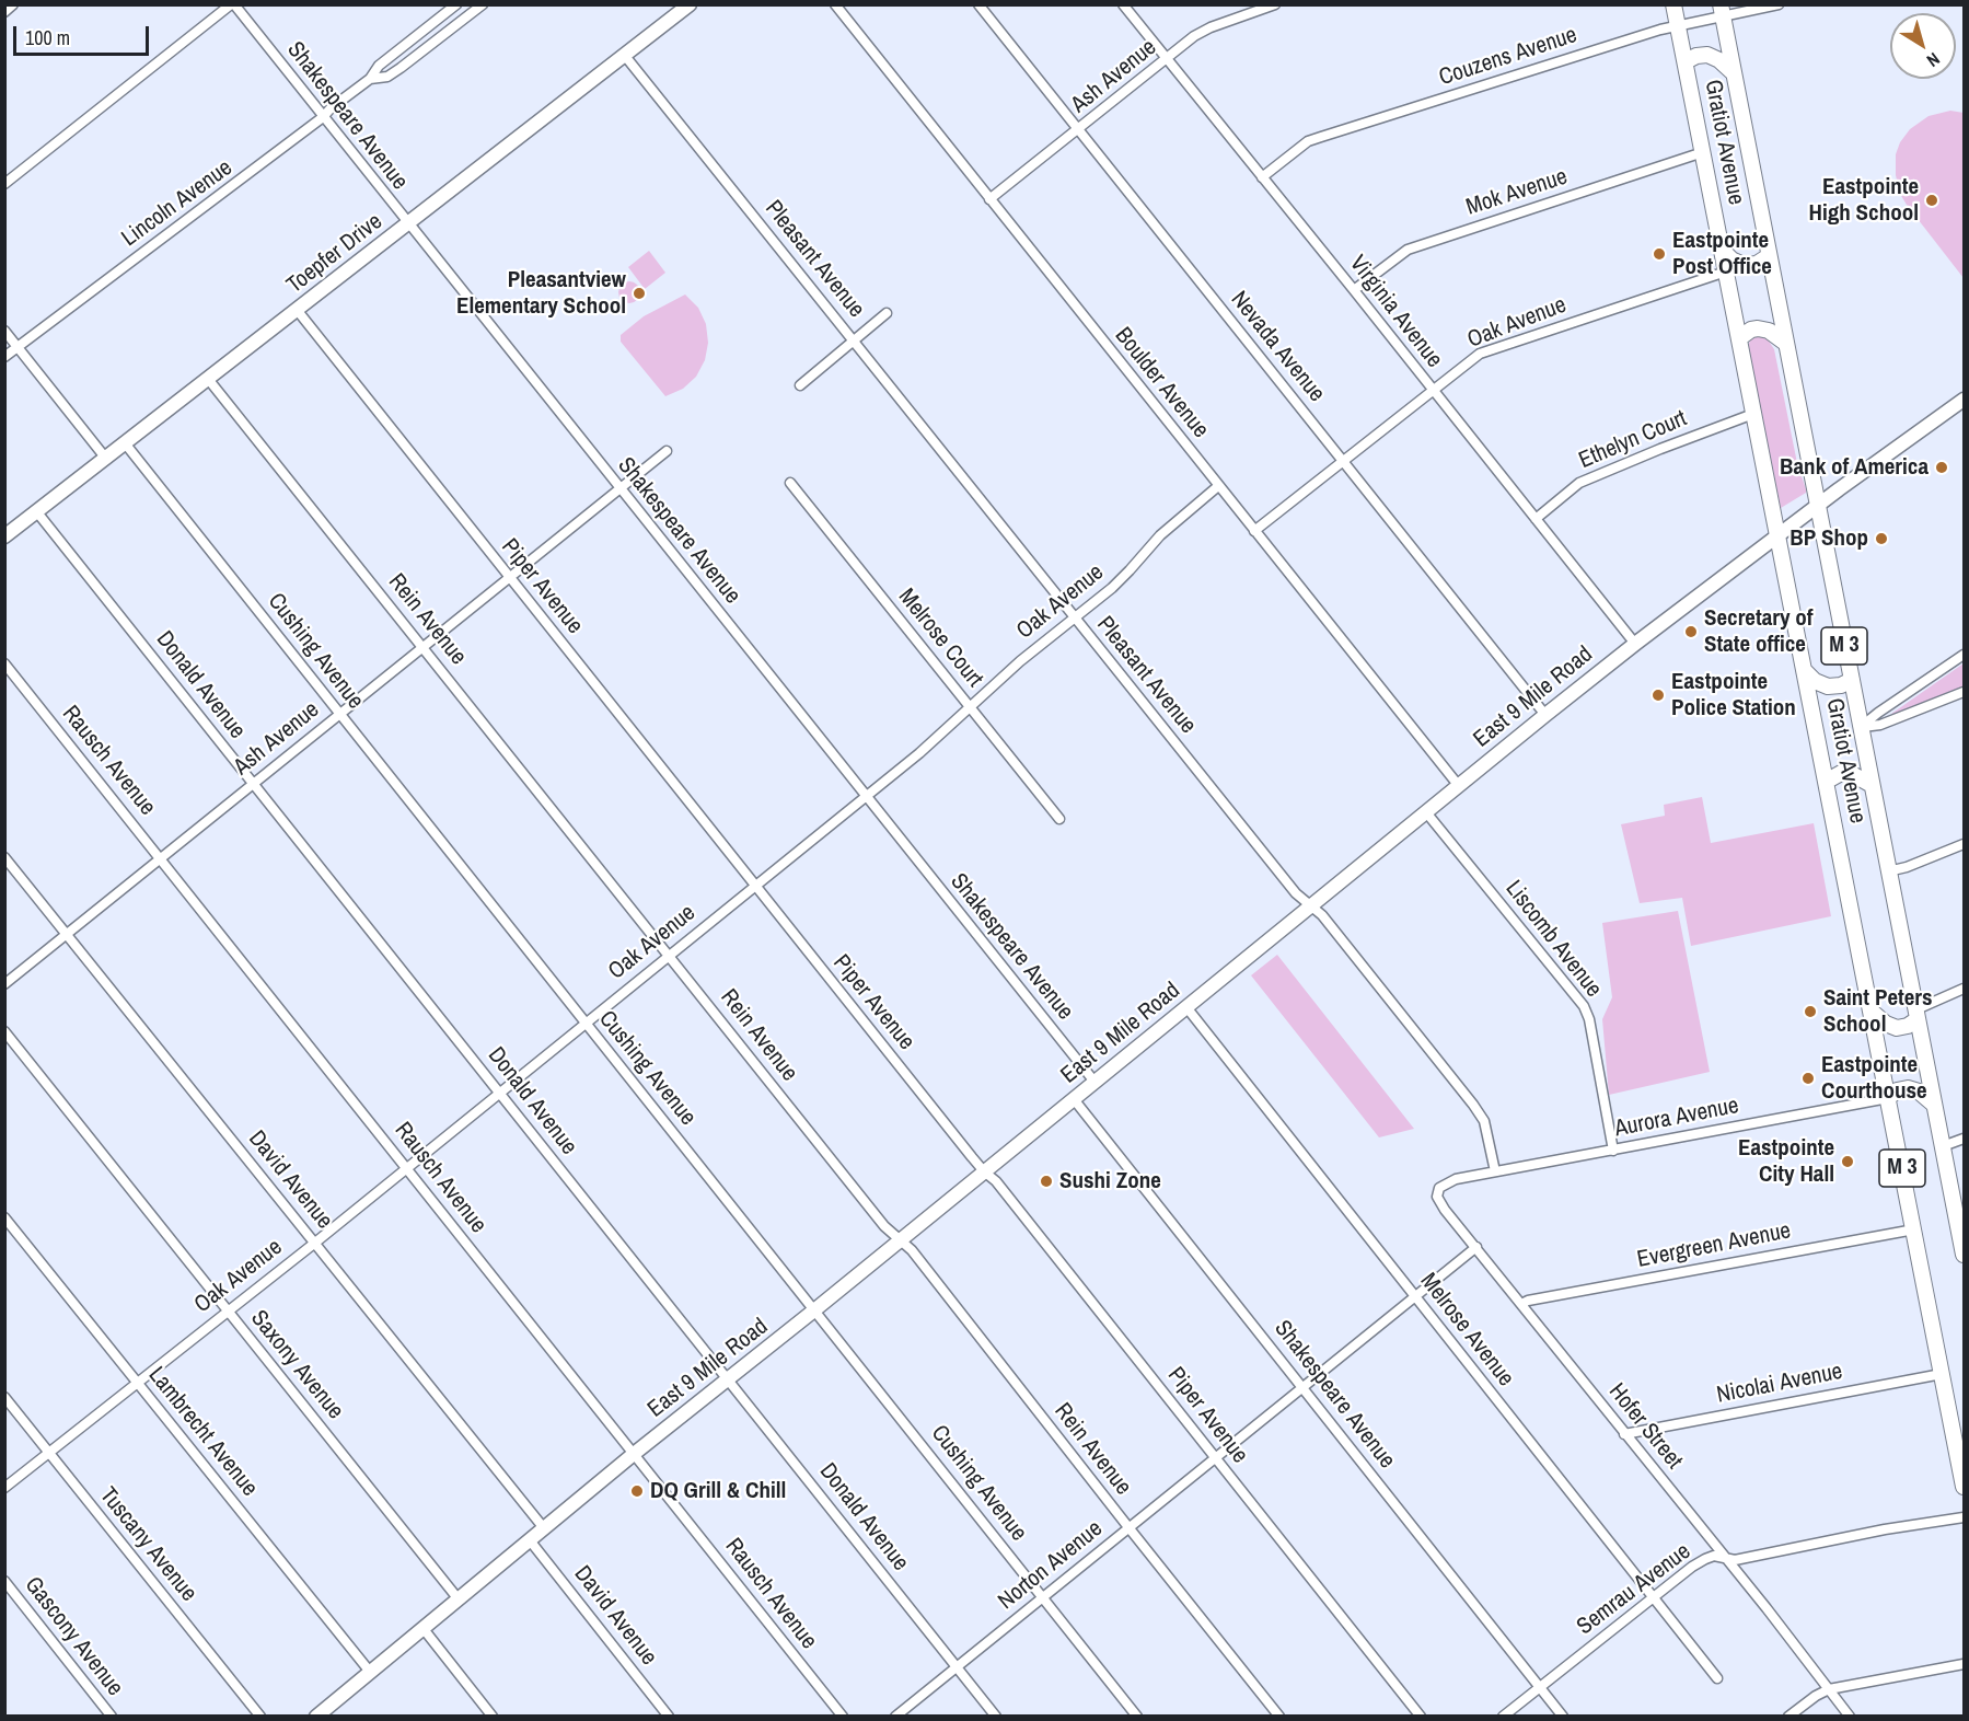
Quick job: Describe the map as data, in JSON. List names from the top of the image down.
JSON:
{
  "streets": {
    "main road": [
      "Gratiot Avenue",
      "Toepfer Drive",
      "M 3",
      "East 9 Mile Road"
    ],
    "street": [
      "Couzens Avenue",
      "Ash Avenue",
      "Shakespeare Avenue",
      "Mok Avenue",
      "Lincoln Avenue",
      "Pleasant Avenue",
      "Virginia Avenue",
      "Oak Avenue",
      "Nevada Avenue",
      "Boulder Avenue",
      "Ethelyn Court",
      "Piper Avenue",
      "Rein Avenue",
      "Melrose Court",
      "Cushing Avenue",
      "Donald Avenue",
      "Rausch Avenue",
      "Liscomb Avenue",
      "Aurora Avenue",
      "David Avenue",
      "Evergreen Avenue",
      "Melrose Avenue",
      "Saxony Avenue",
      "Nicolai Avenue",
      "Hofer Street",
      "Lambrecht Avenue",
      "Tuscany Avenue",
      "Norton Avenue",
      "Semrau Avenue",
      "Gascony Avenue"
    ]
  },
  "crossings": [
    ["Couzens Avenue", "Gratiot Avenue"],
    ["Couzens Avenue", "Virginia Avenue"],
    ["Ash Avenue", "Shakespeare Avenue"],
    ["Ash Avenue", "Virginia Avenue"],
    ["Ash Avenue", "Nevada Avenue"],
    ["Ash Avenue", "Boulder Avenue"],
    ["Ash Avenue", "Piper Avenue"],
    ["Ash Avenue", "Rein Avenue"],
    ["Ash Avenue", "Cushing Avenue"],
    ["Ash Avenue", "Donald Avenue"],
    ["Ash Avenue", "Rausch Avenue"],
    ["Ash Avenue", "David Avenue"],
    ["Shakespeare Avenue", "Lincoln Avenue"],
    ["Shakespeare Avenue", "Toepfer Drive"],
    ["Shakespeare Avenue", "Oak Avenue"],
    ["Shakespeare Avenue", "East 9 Mile Road"],
    ["Shakespeare Avenue", "Norton Avenue"],
    ["Shakespeare Avenue", "Semrau Avenue"],
    ["Gratiot Avenue", "Mok Avenue"],
    ["Gratiot Avenue", "Oak Avenue"],
    ["Gratiot Avenue", "Ethelyn Court"],
    ["Gratiot Avenue", "East 9 Mile Road"],
    ["Gratiot Avenue", "Aurora Avenue"],
    ["Gratiot Avenue", "Evergreen Avenue"],
    ["Gratiot Avenue", "Nicolai Avenue"],
    ["Mok Avenue", "Virginia Avenue"],
    ["Toepfer Drive", "Pleasant Avenue"],
    ["Toepfer Drive", "Piper Avenue"],
    ["Toepfer Drive", "Rein Avenue"],
    ["Toepfer Drive", "Cushing Avenue"],
    ["Toepfer Drive", "Donald Avenue"],
    ["Pleasant Avenue", "Oak Avenue"],
    ["Pleasant Avenue", "East 9 Mile Road"],
    ["Pleasant Avenue", "Aurora Avenue"],
    ["Virginia Avenue", "Oak Avenue"],
    ["Virginia Avenue", "Ethelyn Court"],
    ["Virginia Avenue", "East 9 Mile Road"],
    ["Oak Avenue", "Nevada Avenue"],
    ["Oak Avenue", "Boulder Avenue"],
    ["Oak Avenue", "Piper Avenue"],
    ["Oak Avenue", "Rein Avenue"],
    ["Oak Avenue", "Melrose Court"],
    ["Oak Avenue", "Cushing Avenue"],
    ["Oak Avenue", "Donald Avenue"],
    ["Oak Avenue", "Rausch Avenue"],
    ["Oak Avenue", "David Avenue"],
    ["Oak Avenue", "Saxony Avenue"],
    ["Oak Avenue", "Lambrecht Avenue"],
    ["Oak Avenue", "Tuscany Avenue"],
    ["Nevada Avenue", "East 9 Mile Road"],
    ["Boulder Avenue", "East 9 Mile Road"],
    ["Piper Avenue", "East 9 Mile Road"],
    ["Piper Avenue", "Norton Avenue"],
    ["Rein Avenue", "East 9 Mile Road"],
    ["Rein Avenue", "Norton Avenue"],
    ["Cushing Avenue", "East 9 Mile Road"],
    ["Cushing Avenue", "Norton Avenue"],
    ["Donald Avenue", "East 9 Mile Road"],
    ["Donald Avenue", "Norton Avenue"],
    ["East 9 Mile Road", "Rausch Avenue"],
    ["East 9 Mile Road", "Liscomb Avenue"],
    ["East 9 Mile Road", "David Avenue"],
    ["East 9 Mile Road", "Melrose Avenue"],
    ["East 9 Mile Road", "Saxony Avenue"],
    ["East 9 Mile Road", "Lambrecht Avenue"],
    ["Liscomb Avenue", "Aurora Avenue"],
    ["Aurora Avenue", "Hofer Street"],
    ["Evergreen Avenue", "Hofer Street"],
    ["Melrose Avenue", "Norton Avenue"],
    ["Melrose Avenue", "Semrau Avenue"],
    ["Nicolai Avenue", "Hofer Street"],
    ["Hofer Street", "Norton Avenue"],
    ["Hofer Street", "Semrau Avenue"]
  ],
  "places": [
    "Eastpointe High School",
    "Eastpointe Post Office",
    "Pleasantview Elementary School",
    "Bank of America",
    "BP Shop",
    "Secretary of State office",
    "Eastpointe Police Station",
    "Saint Peters School",
    "Eastpointe Courthouse",
    "Eastpointe City Hall",
    "Sushi Zone",
    "DQ Grill & Chill"
  ],
  "scale_bar": "100 m",
  "north": "bottom right"
}
